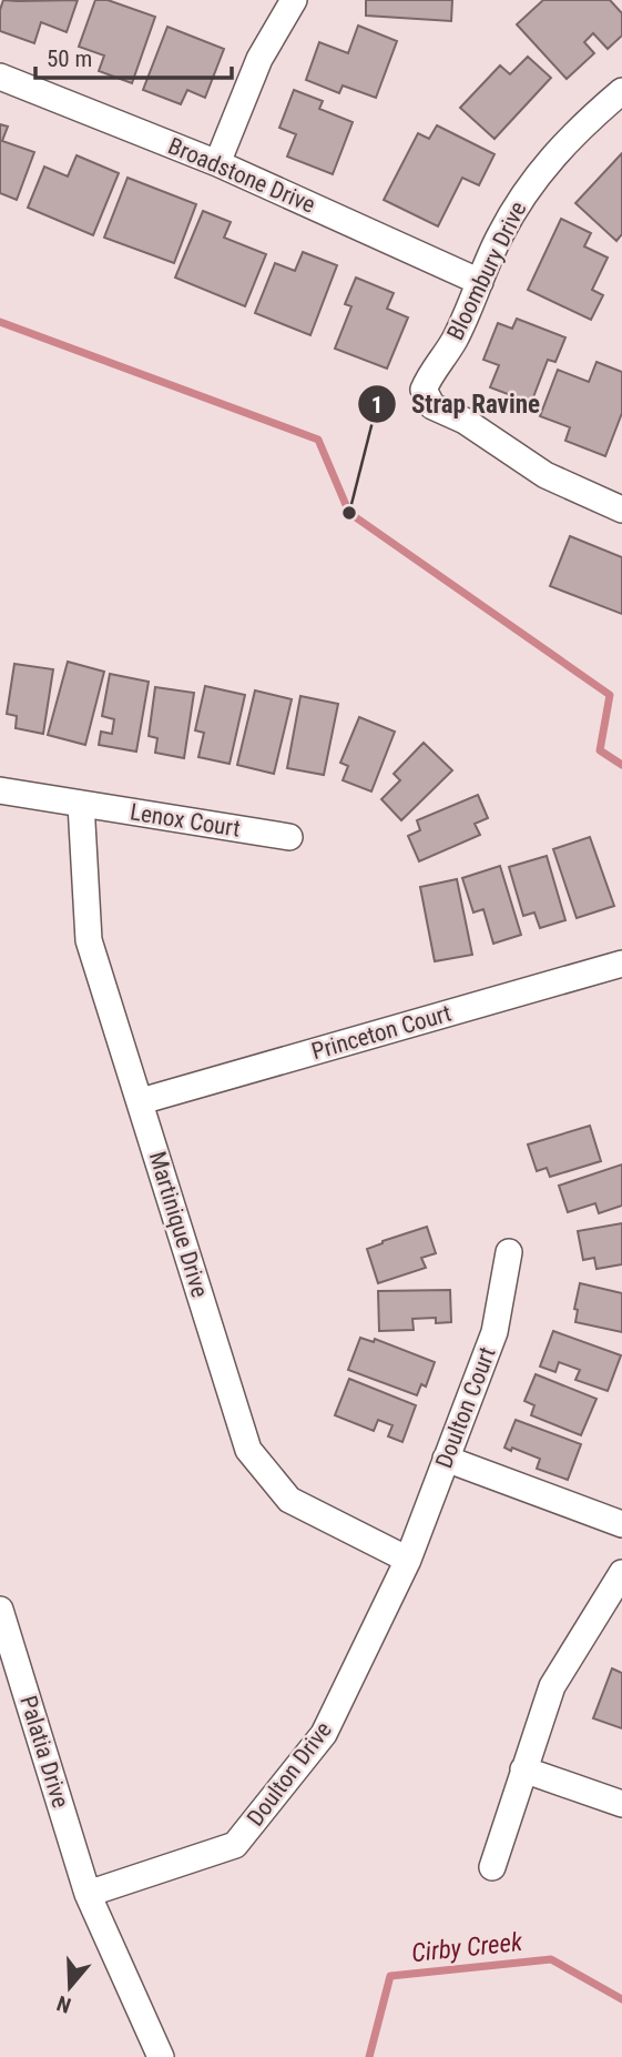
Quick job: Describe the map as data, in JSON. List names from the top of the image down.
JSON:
{
  "streets": {
    "street": [
      "Broadstone Drive",
      "Bloombury Drive",
      "Lenox Court",
      "Princeton Court",
      "Martinique Drive",
      "Doulton Court",
      "Palatia Drive",
      "Doulton Drive"
    ]
  },
  "crossings": [
    ["Broadstone Drive", "Bloombury Drive"],
    ["Lenox Court", "Martinique Drive"],
    ["Princeton Court", "Martinique Drive"],
    ["Martinique Drive", "Doulton Court"],
    ["Martinique Drive", "Doulton Drive"],
    ["Doulton Court", "Doulton Drive"],
    ["Palatia Drive", "Doulton Drive"]
  ],
  "water": ["Cirby Creek"],
  "places": ["Strap Ravine"],
  "scale_bar": "50 m",
  "north": "bottom"
}
